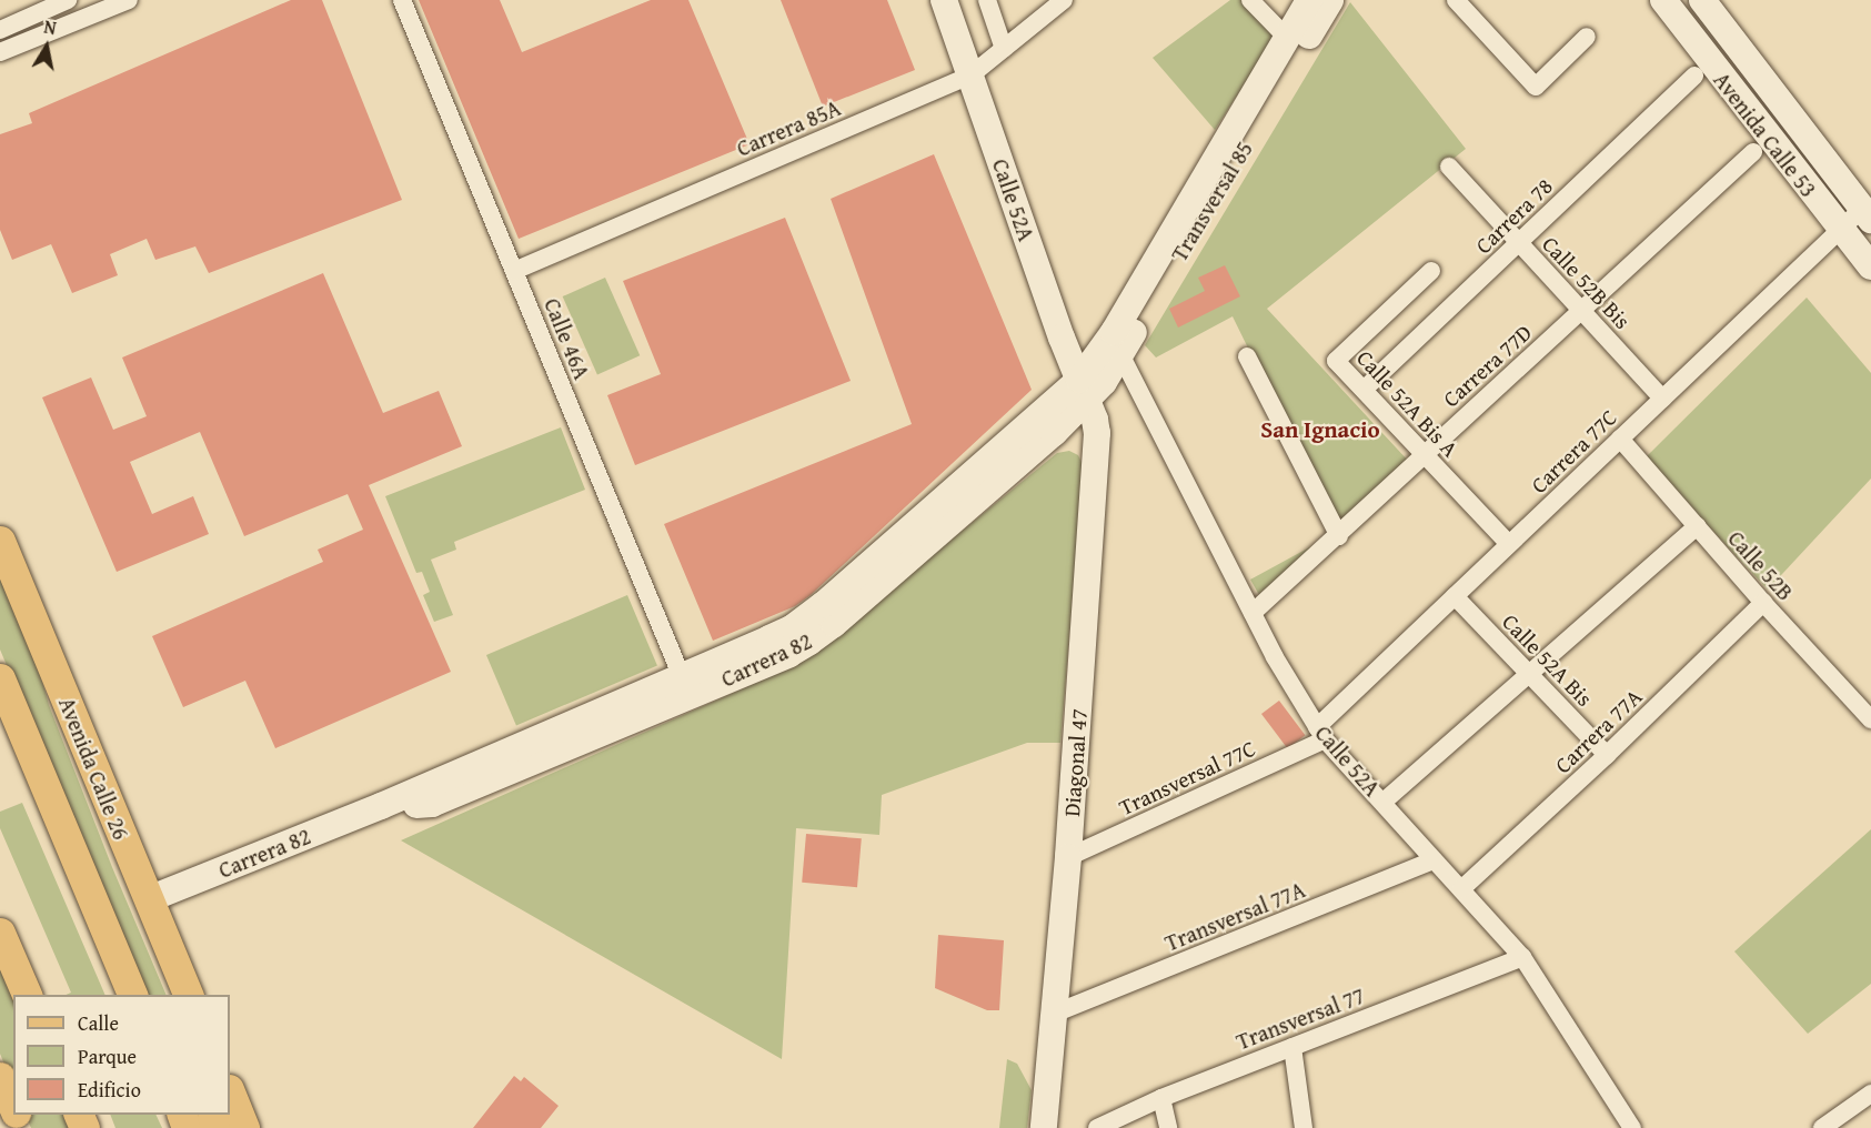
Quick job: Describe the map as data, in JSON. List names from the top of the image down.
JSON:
{
  "streets": {
    "main road": ["Avenida Calle 26"],
    "street": [
      "Carrera 85A",
      "Avenida Calle 53",
      "Calle 52A",
      "Transversal 85",
      "Carrera 78",
      "Calle 52B Bis",
      "Calle 46A",
      "Carrera 77D",
      "Calle 52A Bis A",
      "Carrera 77C",
      "Calle 52B",
      "Carrera 82",
      "Calle 52A Bis",
      "Carrera 77A",
      "Diagonal 47",
      "Transversal 77C",
      "Transversal 77A",
      "Transversal 77"
    ]
  },
  "crossings": [
    ["Carrera 85A", "Calle 52A"],
    ["Carrera 85A", "Calle 46A"],
    ["Avenida Calle 53", "Carrera 77C"],
    ["Calle 52A", "Transversal 85"],
    ["Calle 52A", "Carrera 77D"],
    ["Calle 52A", "Carrera 77C"],
    ["Calle 52A", "Carrera 82"],
    ["Calle 52A", "Carrera 77A"],
    ["Calle 52A", "Diagonal 47"],
    ["Calle 52A", "Transversal 77C"],
    ["Calle 52A", "Transversal 77A"],
    ["Calle 52A", "Transversal 77"],
    ["Transversal 85", "Carrera 82"],
    ["Transversal 85", "Diagonal 47"],
    ["Carrera 78", "Calle 52B Bis"],
    ["Carrera 78", "Calle 52A Bis A"],
    ["Calle 52B Bis", "Carrera 77D"],
    ["Calle 52B Bis", "Carrera 77C"],
    ["Calle 46A", "Carrera 82"],
    ["Carrera 77D", "Calle 52A Bis A"],
    ["Calle 52A Bis A", "Carrera 77C"],
    ["Carrera 77C", "Calle 52B"],
    ["Carrera 77C", "Calle 52A Bis"],
    ["Carrera 77C", "Transversal 77C"],
    ["Calle 52B", "Carrera 77A"],
    ["Carrera 82", "Diagonal 47"],
    ["Carrera 82", "Avenida Calle 26"],
    ["Calle 52A Bis", "Carrera 77A"],
    ["Diagonal 47", "Transversal 77C"],
    ["Diagonal 47", "Transversal 77A"]
  ],
  "districts": ["San Ignacio"],
  "legend": ["Calle", "Parque", "Edificio"],
  "north": "top"
}
